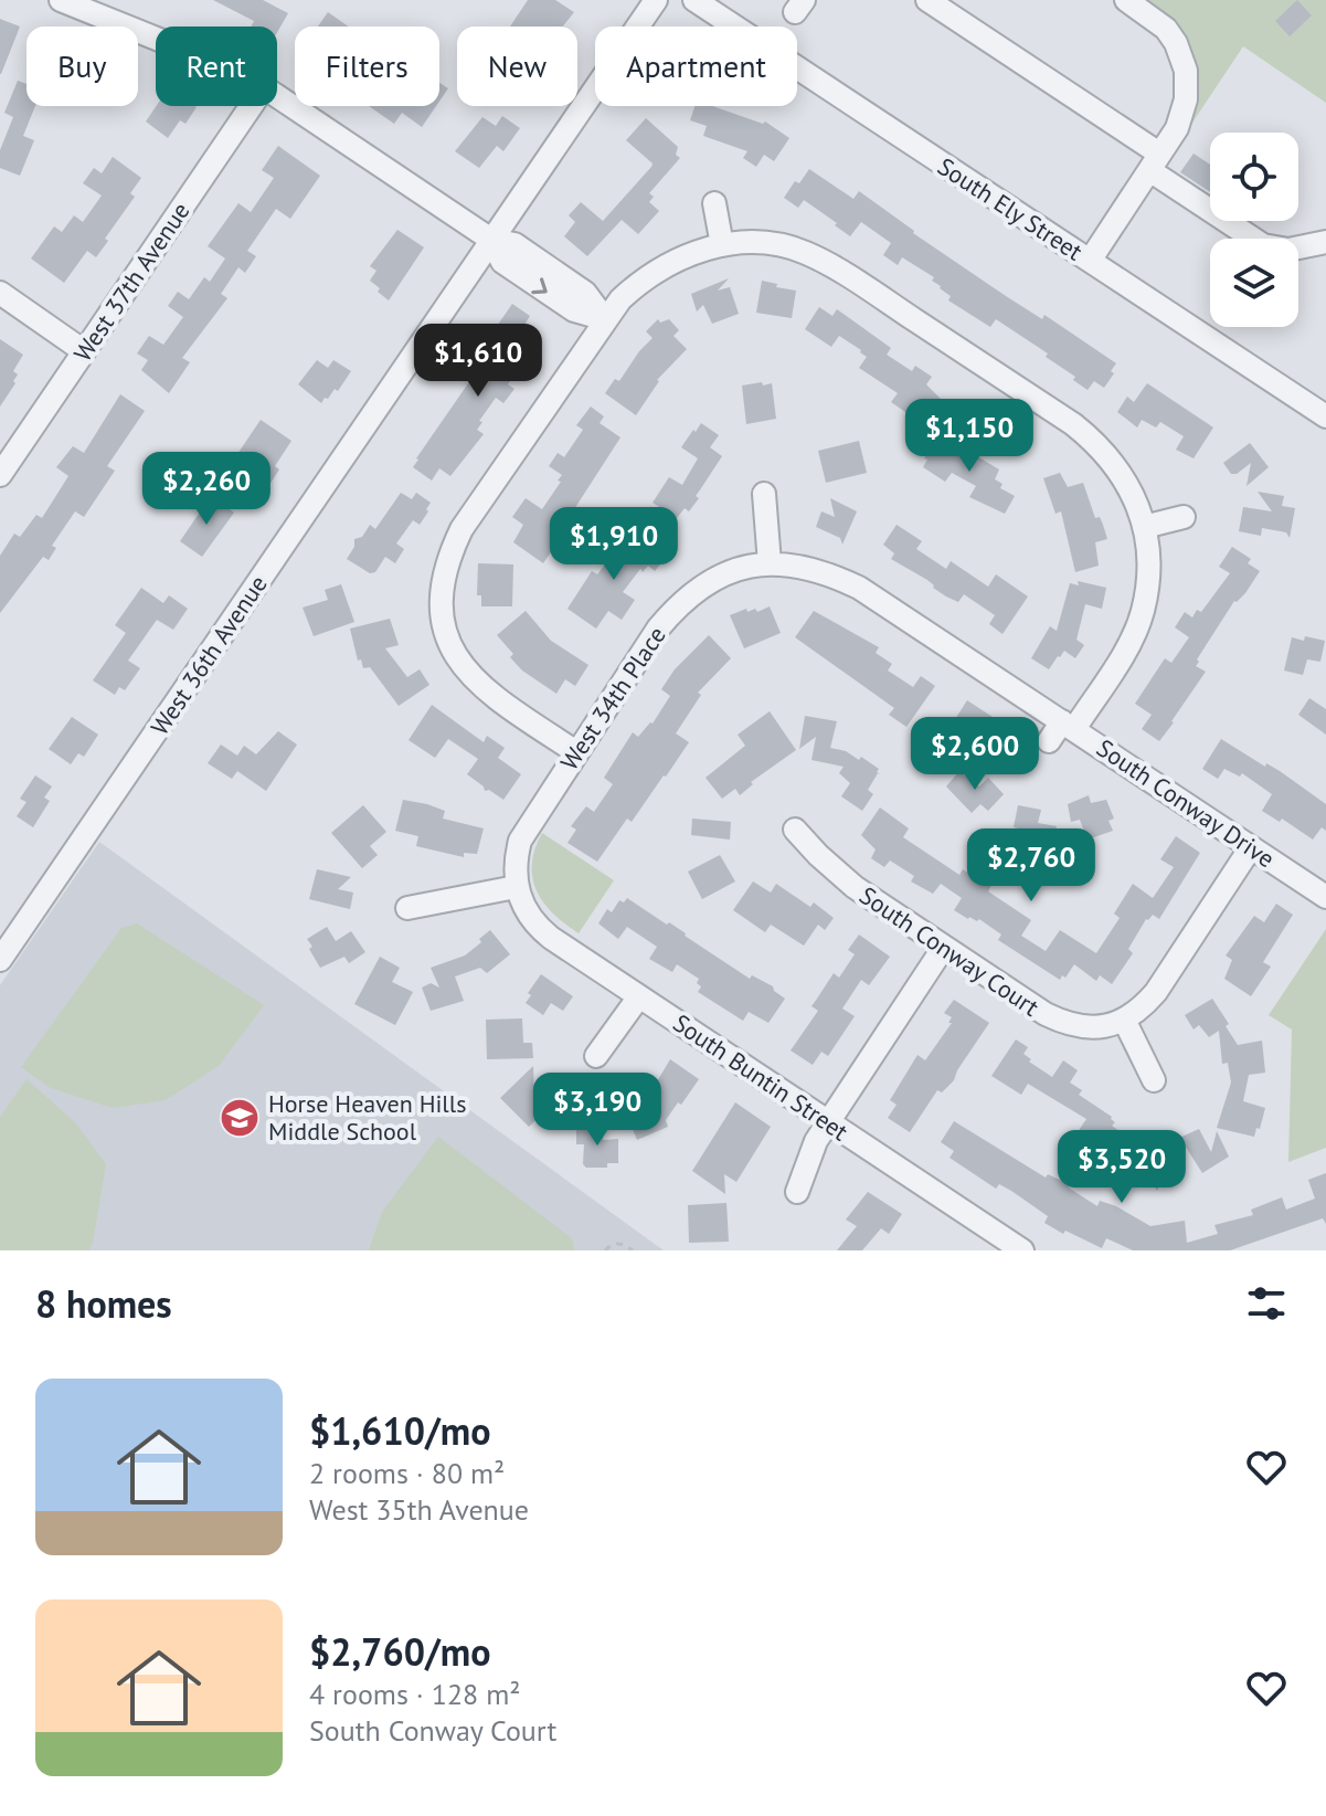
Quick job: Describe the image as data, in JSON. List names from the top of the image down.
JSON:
{
  "streets": {
    "street": [
      "South Ely Street",
      "West 37th Avenue",
      "West 36th Avenue",
      "West 34th Place",
      "South Conway Drive",
      "South Conway Court",
      "South Buntin Street"
    ]
  },
  "crossings": [
    ["West 34th Place", "South Conway Drive"],
    ["West 34th Place", "South Buntin Street"]
  ],
  "places": {
    "school or university": ["Horse Heaven Hills Middle School"]
  },
  "page": {
    "chip": [
      "Buy",
      "Rent",
      "Filters",
      "New",
      "Apartment"
    ],
    "price": [
      "$1,610",
      "$1,150",
      "$2,260",
      "$1,910",
      "$2,600",
      "$2,760",
      "$3,190",
      "$3,520"
    ],
    "heading": "8 homes",
    "list": [
      {
        "name": "$1,610/mo",
        "note": "2 rooms · 80 m² · West 35th Avenue"
      },
      {
        "name": "$2,760/mo",
        "note": "4 rooms · 128 m² · South Conway Court"
      }
    ]
  }
}
